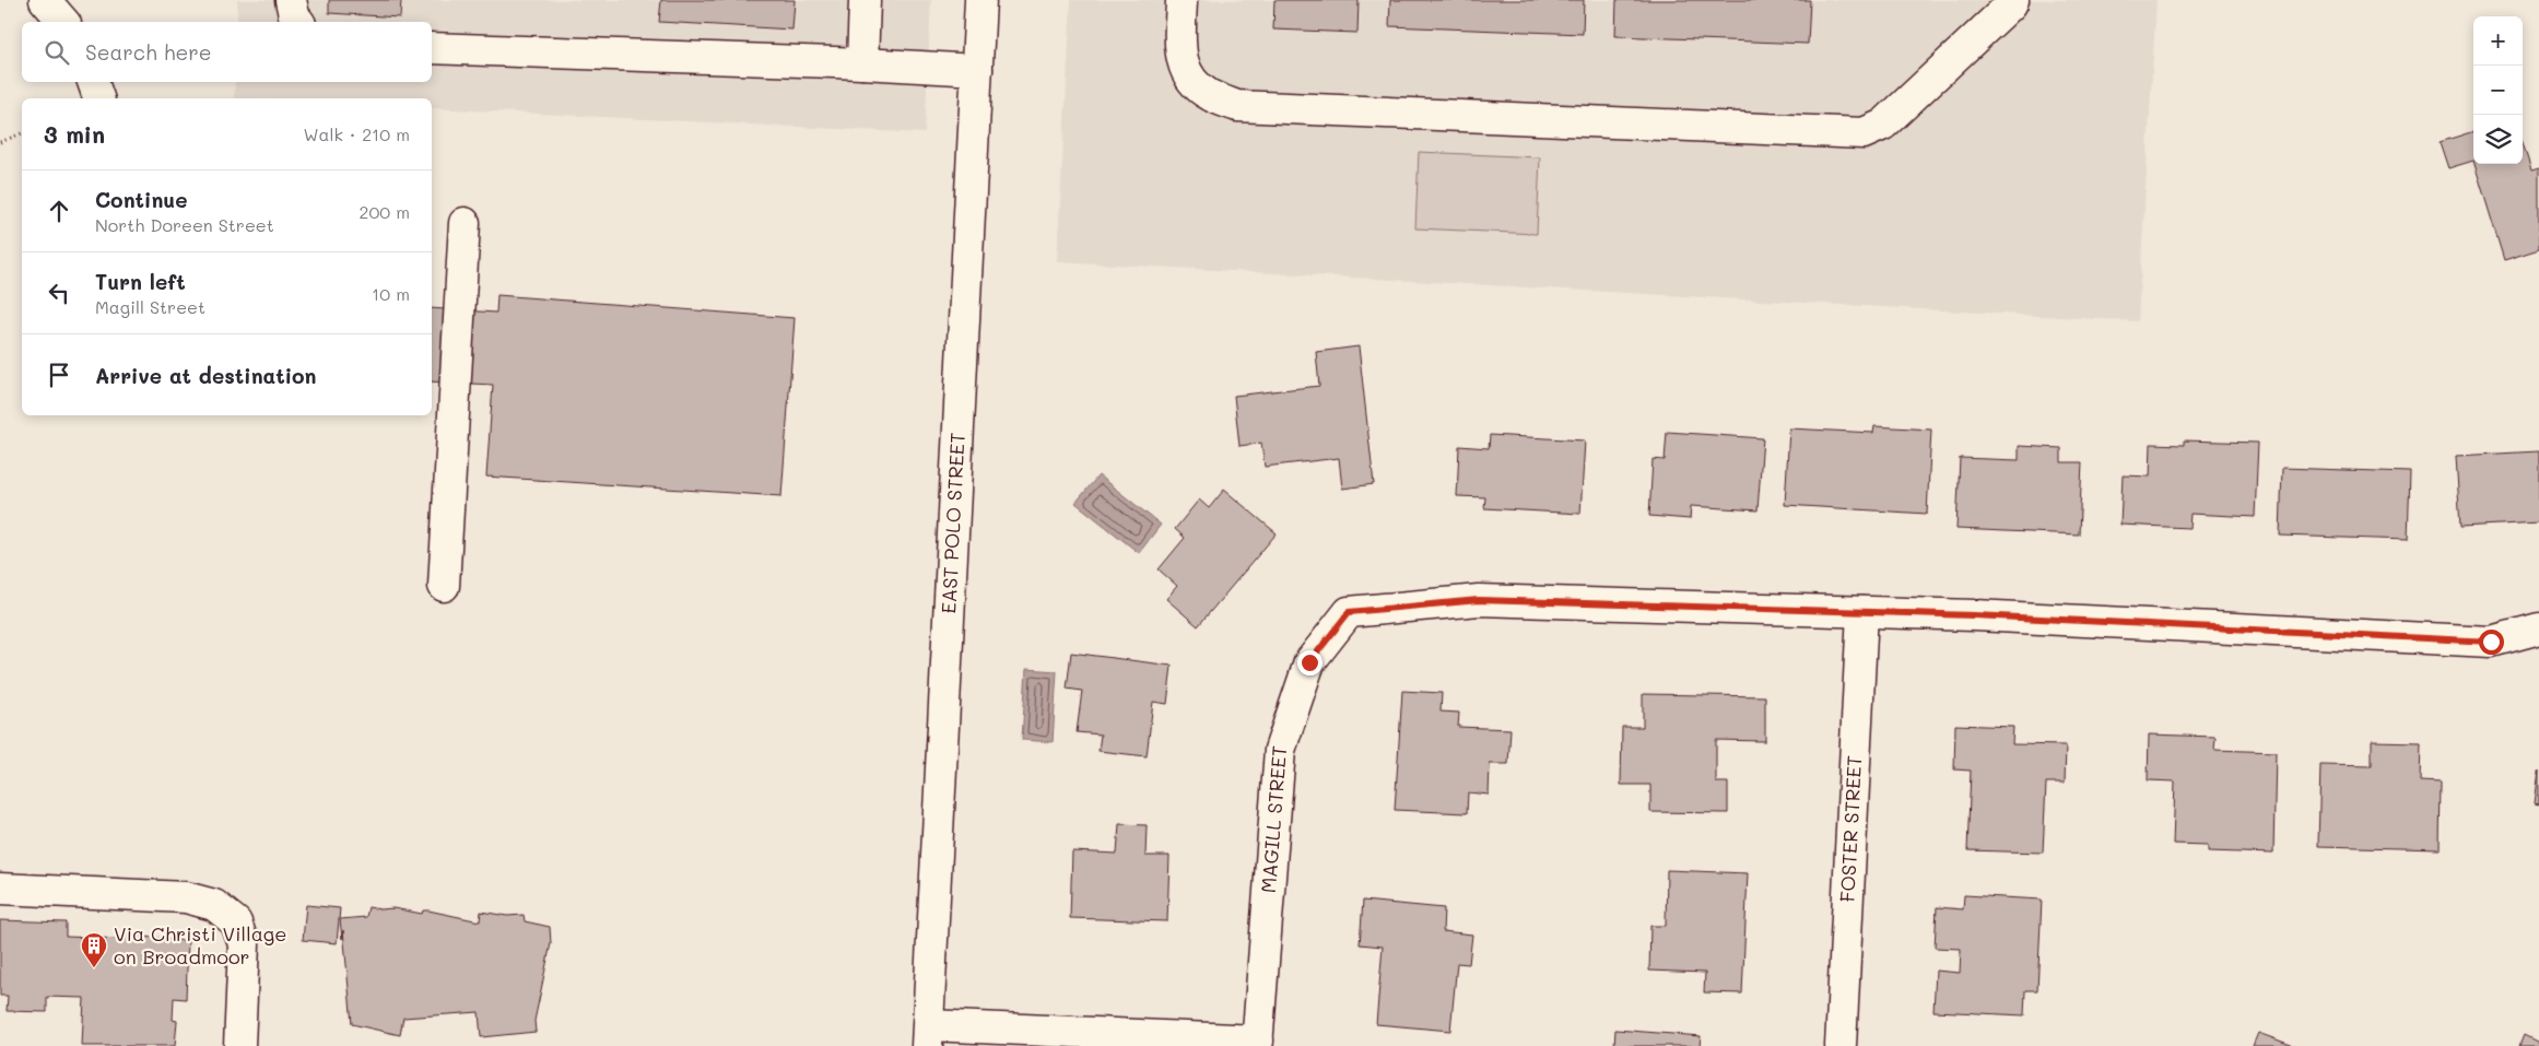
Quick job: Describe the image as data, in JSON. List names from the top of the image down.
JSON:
{
  "streets": {
    "street": ["EAST POLO STREET", "MAGILL STREET", "FOSTER STREET"]
  },
  "crossings": [
    ["MAGILL STREET", "FOSTER STREET"]
  ],
  "places": {
    "building": ["Via Christi Village on Broadmoor"]
  },
  "page": {
    "map_buttons": ["+", "−"],
    "search": "Search here",
    "heading": ["3 min", "Walk · 210 m"],
    "list": [
      ["Continue", "North Doreen Street", "200 m"],
      ["Turn left", "Magill Street", "10 m"],
      "Arrive at destination"
    ]
  }
}
